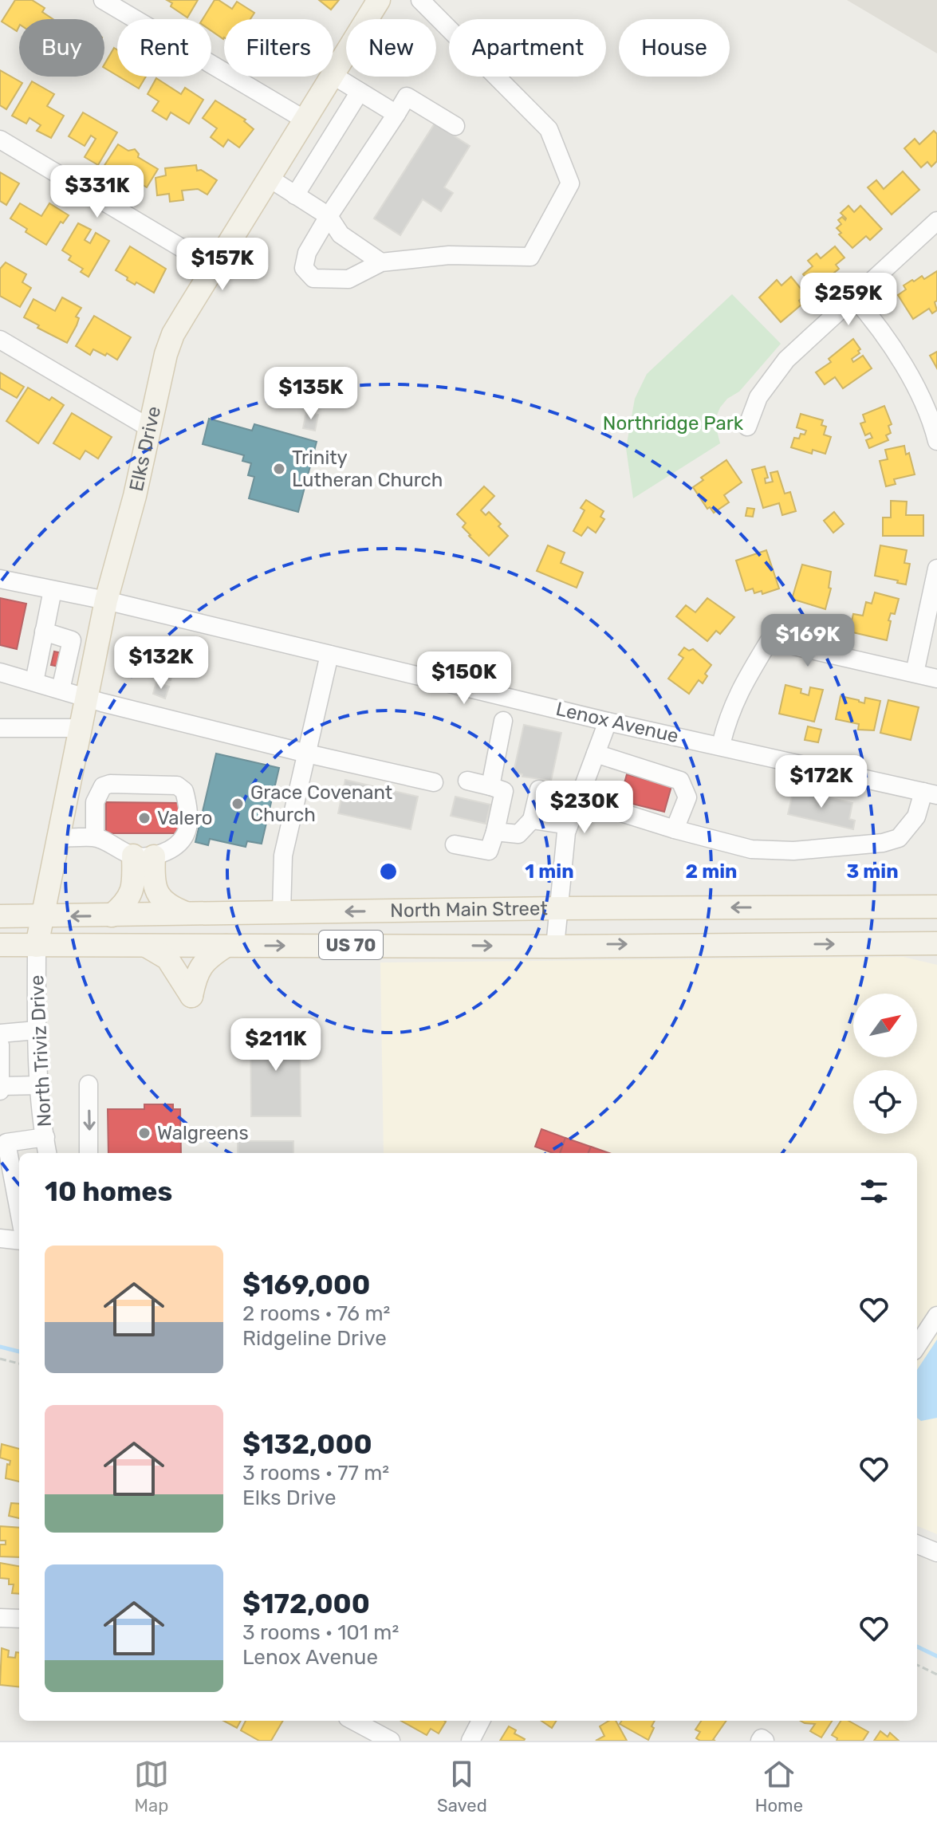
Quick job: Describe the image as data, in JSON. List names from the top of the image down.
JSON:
{
  "streets": {
    "main road": ["Elks Drive", "North Main Street", "US 70"],
    "street": ["Lenox Avenue", "North Triviz Drive"]
  },
  "crossings": [
    ["Elks Drive", "Lenox Avenue"],
    ["Elks Drive", "North Main Street"],
    ["Elks Drive", "North Triviz Drive"],
    ["North Main Street", "North Triviz Drive"]
  ],
  "parks": ["Northridge Park"],
  "places": [
    "Trinity Lutheran Church",
    "Grace Covenant Church",
    "Valero",
    "Walgreens"
  ],
  "north": "top right",
  "page": {
    "chip": [
      "Buy",
      "Rent",
      "Filters",
      "New",
      "Apartment",
      "House"
    ],
    "price": [
      "$331K",
      "$157K",
      "$259K",
      "$135K",
      "$169K",
      "$132K",
      "$150K",
      "$172K",
      "$230K",
      "$211K"
    ],
    "heading": "10 homes",
    "list": [
      {
        "name": "$169,000",
        "note": "2 rooms · 76 m² · Ridgeline Drive"
      },
      {
        "name": "$132,000",
        "note": "3 rooms · 77 m² · Elks Drive"
      },
      {
        "name": "$172,000",
        "note": "3 rooms · 101 m² · Lenox Avenue"
      }
    ],
    "tabs": ["Map", "Saved", "Home"]
  },
  "rings": ["1 min", "2 min", "3 min"]
}
